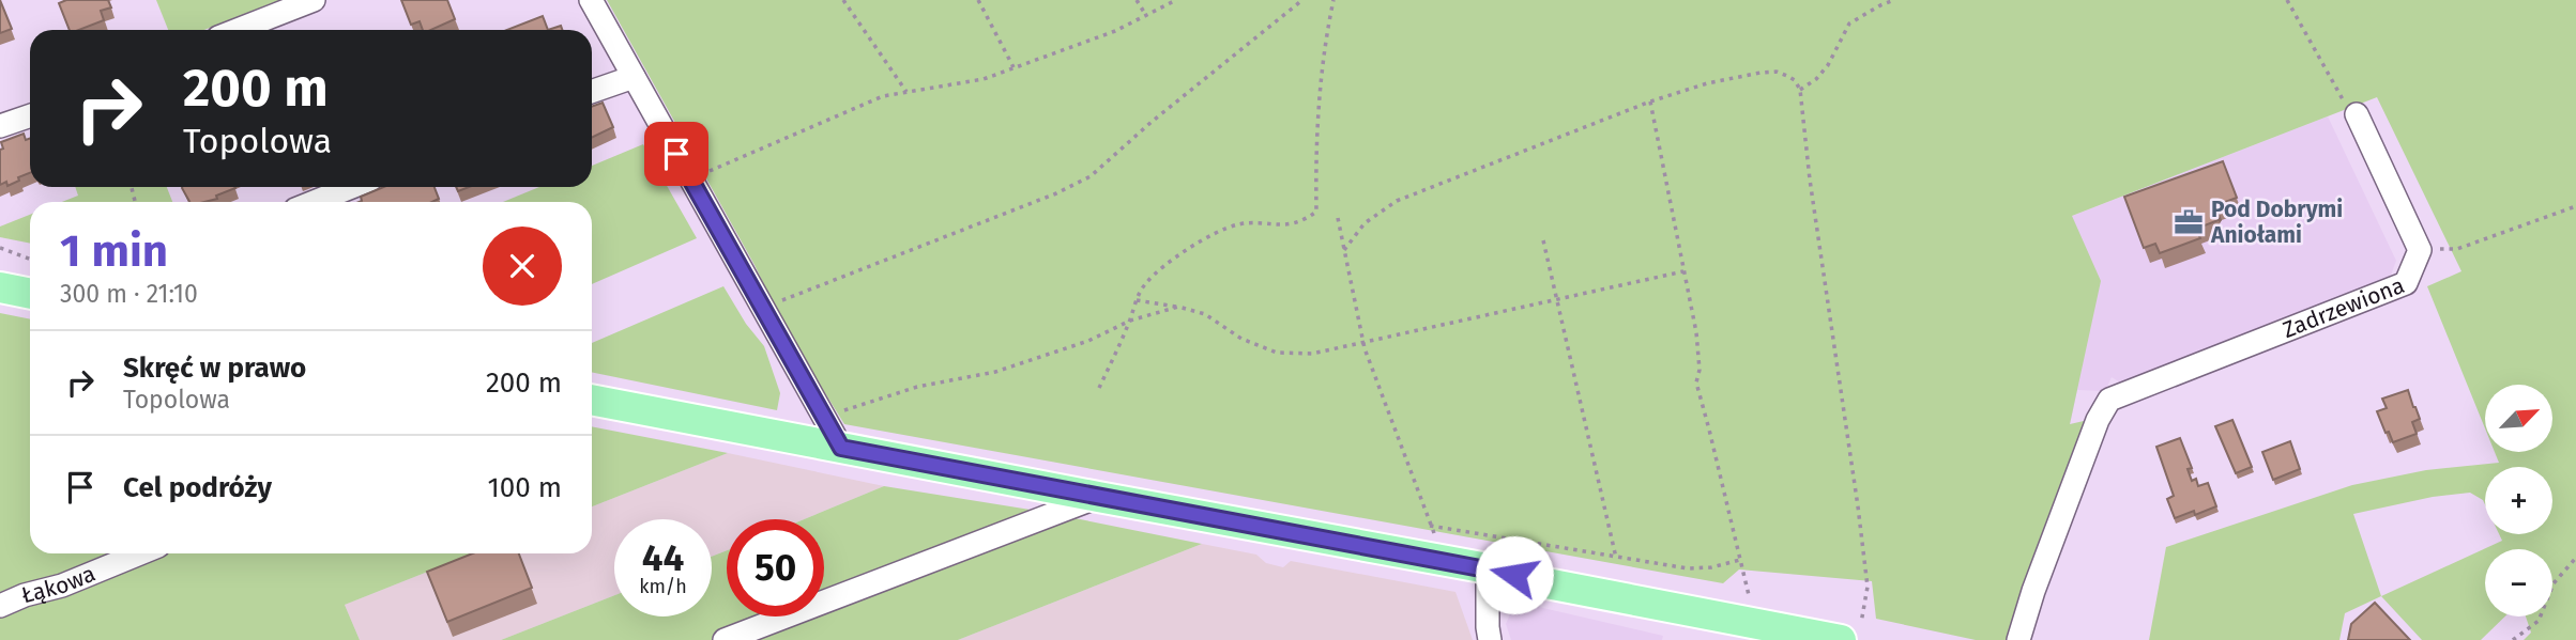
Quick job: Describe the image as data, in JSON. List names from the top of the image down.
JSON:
{
  "streets": {
    "street": ["Zadrzewiona", "Łąkowa"]
  },
  "places": {
    "office": ["Pod Dobrymi Aniołami"]
  },
  "north": "top right",
  "page": {
    "turn": ["200 m", "Topolowa"],
    "heading": ["1 min", "300 m · 21:10"],
    "list": [
      {
        "name": "Skręć w prawo",
        "note": "Topolowa",
        "value": "200 m"
      },
      {
        "name": "Cel podróży",
        "value": "100 m"
      }
    ],
    "map_buttons": ["+", "−"],
    "speed": "44 km/h",
    "limit": "50"
  }
}
